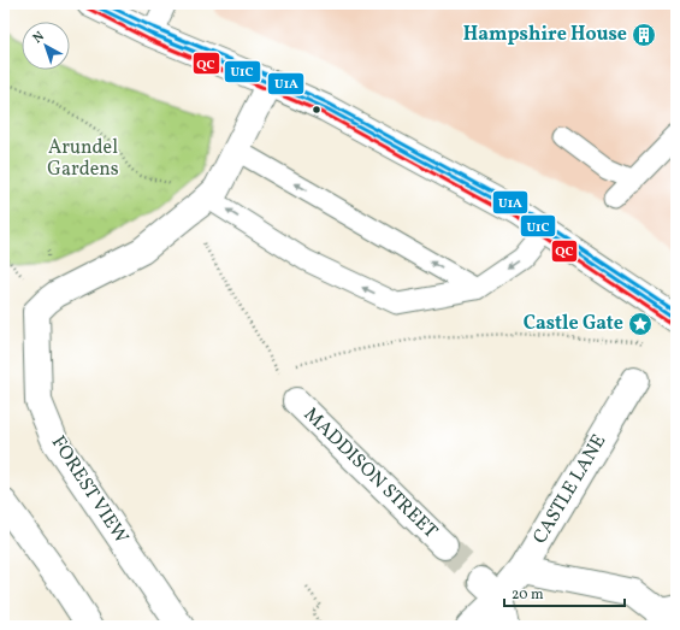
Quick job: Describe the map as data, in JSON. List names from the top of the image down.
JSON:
{
  "streets": {
    "street": ["MADDISON STREET", "FOREST VIEW", "CASTLE LANE"]
  },
  "parks": ["Arundel Gardens"],
  "places": {
    "building": ["Hampshire House"],
    "place": ["Castle Gate"]
  },
  "lines": ["transit line U1C", "transit line U1A", "transit line QC"],
  "scale_bar": "20 m",
  "north": "top left"
}
